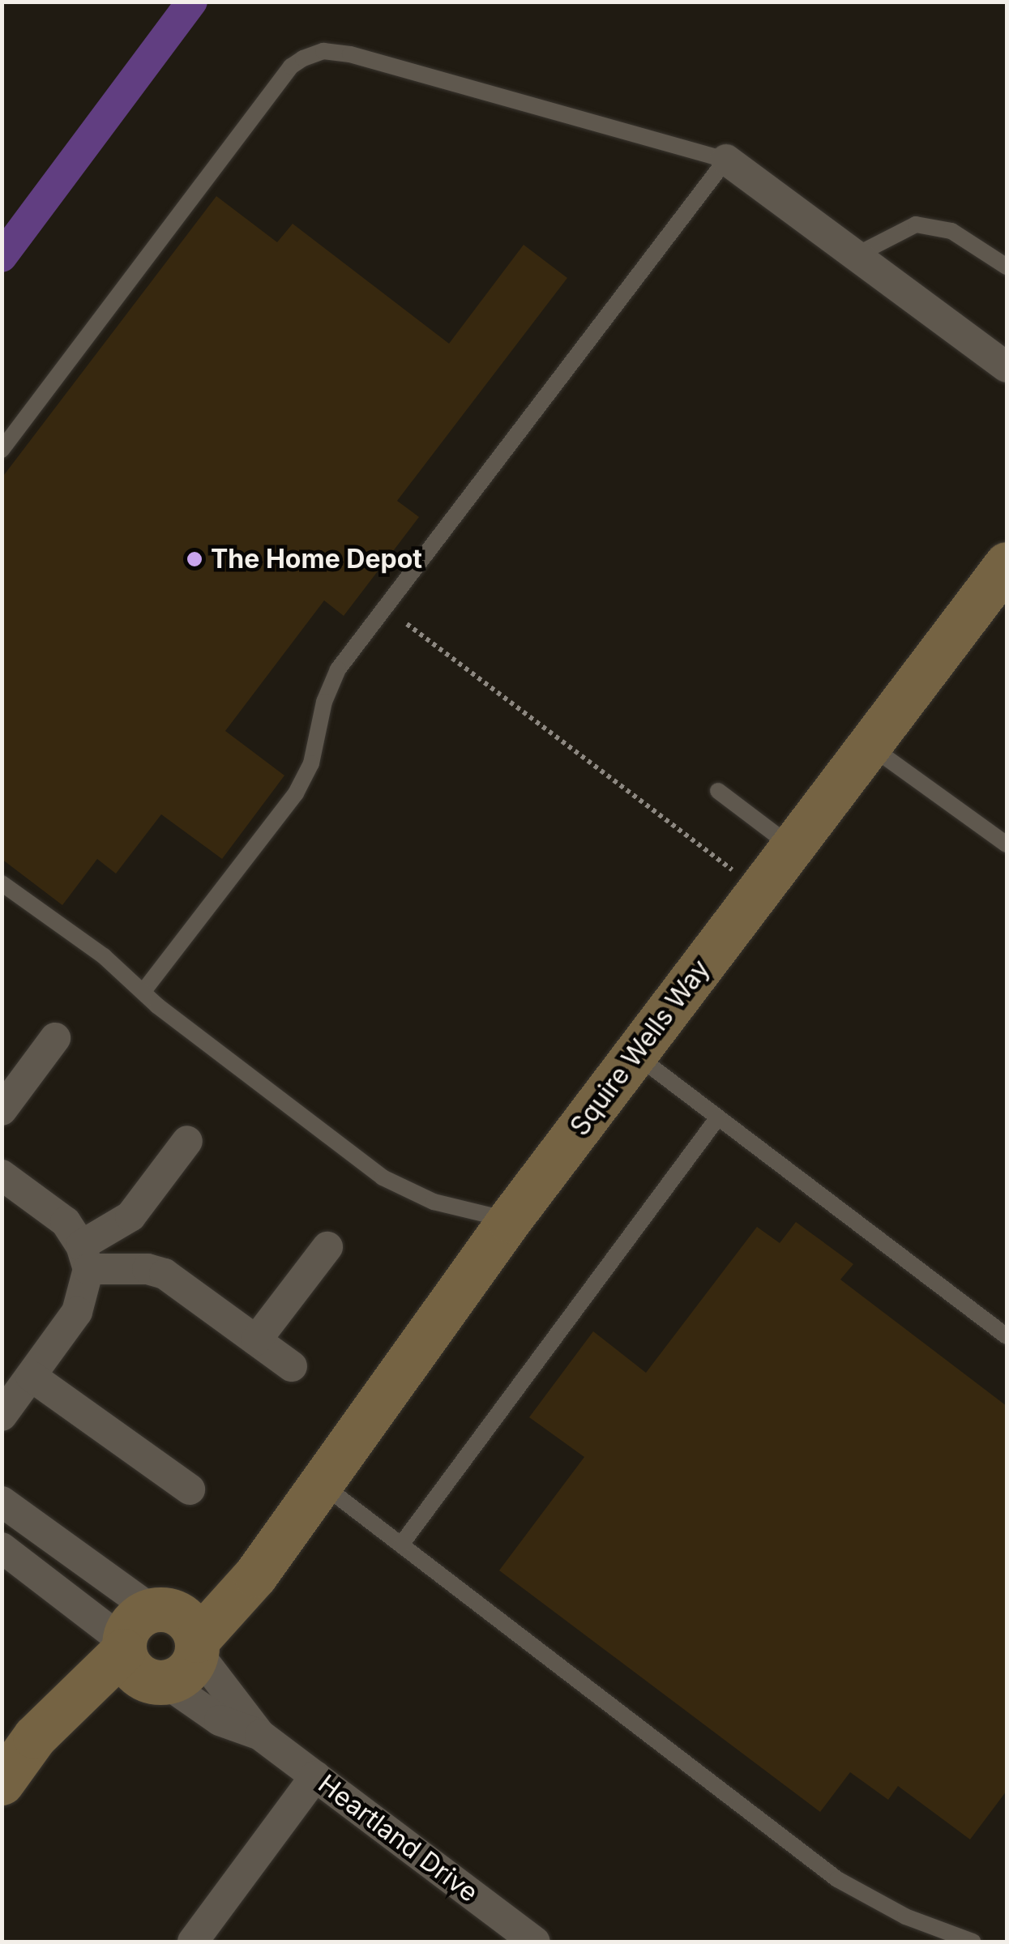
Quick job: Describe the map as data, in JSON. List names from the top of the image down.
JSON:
{
  "streets": {
    "street": ["Squire Wells Way", "Heartland Drive"]
  },
  "crossings": [
    ["Squire Wells Way", "Heartland Drive"]
  ],
  "places": ["The Home Depot"]
}
